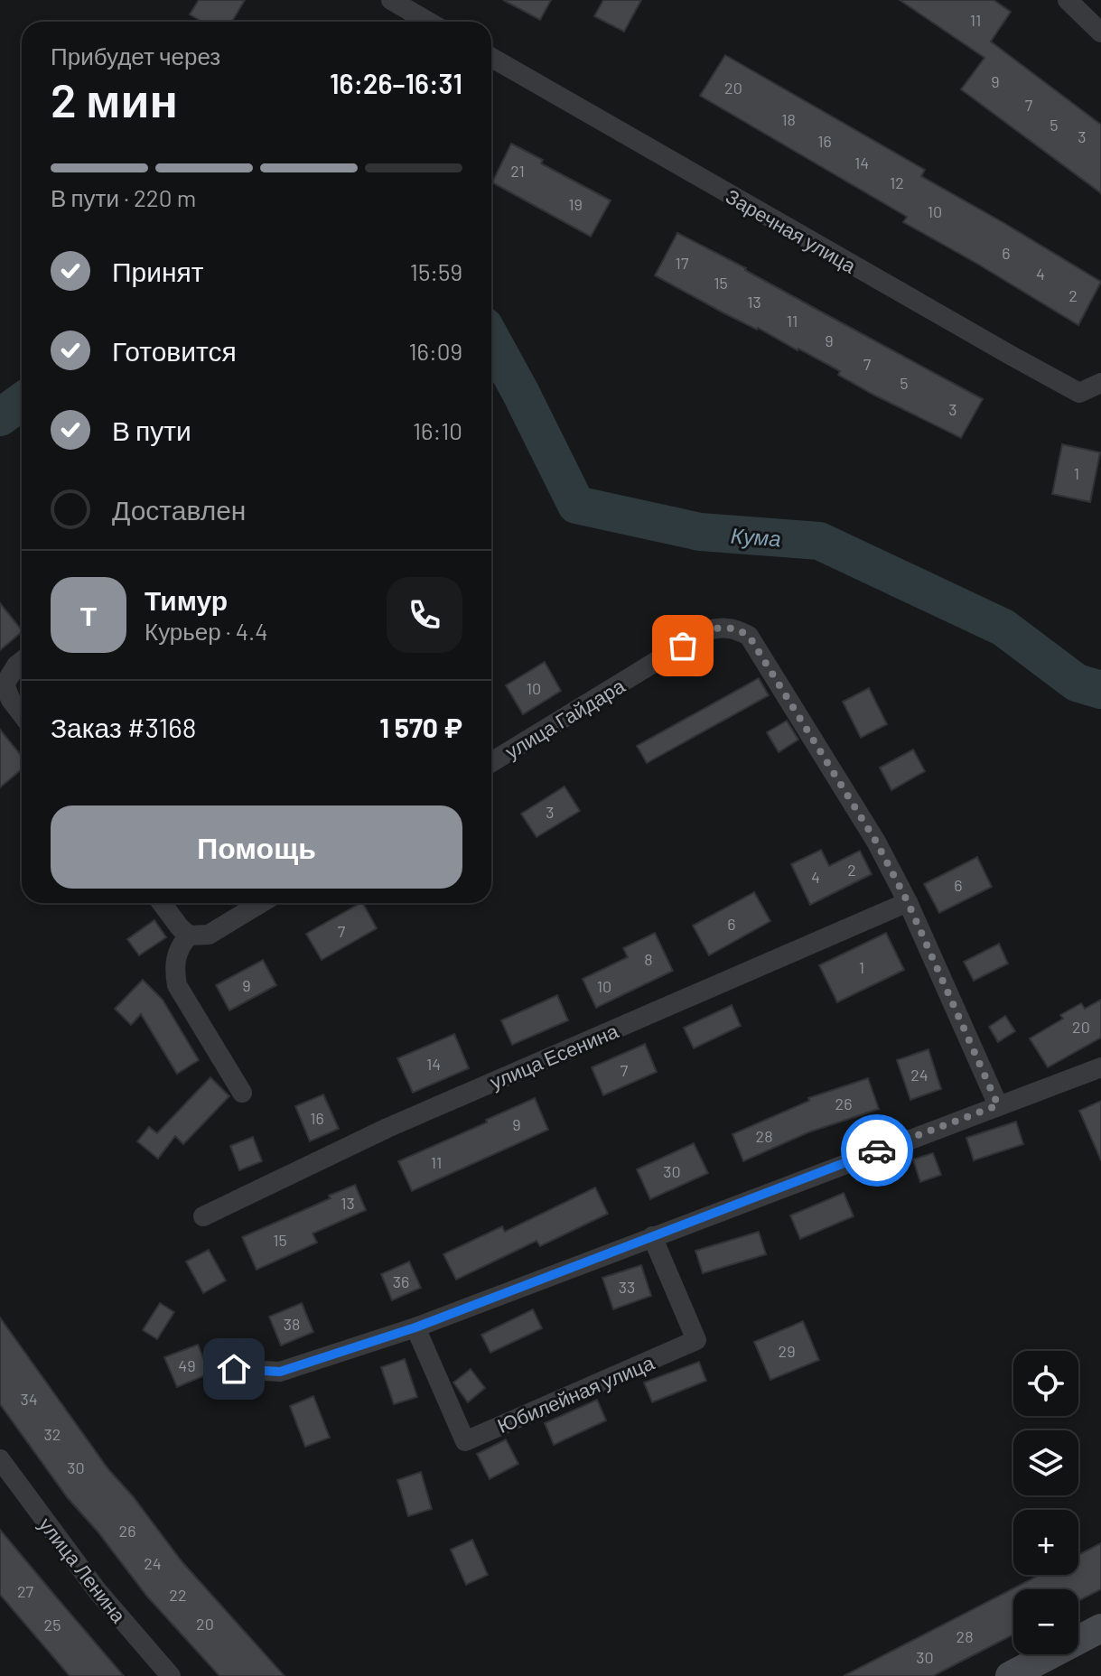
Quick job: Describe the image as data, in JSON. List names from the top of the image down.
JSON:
{
  "streets": {
    "street": [
      "Заречная улица",
      "улица Гайдара",
      "улица Есенина",
      "Юбилейная улица",
      "улица Ленина"
    ]
  },
  "crossings": [
    ["улица Гайдара", "улица Есенина"]
  ],
  "water": ["Кума"],
  "house_numbers": [
    "11",
    "9",
    "20",
    "7",
    "18",
    "5",
    "3",
    "16",
    "14",
    "21",
    "12",
    "19",
    "10",
    "6",
    "17",
    "4",
    "15",
    "2",
    "13",
    "11",
    "9",
    "7",
    "5",
    "3",
    "1",
    "10",
    "3",
    "2",
    "4",
    "6",
    "6",
    "7",
    "8",
    "1",
    "9",
    "10",
    "20",
    "14",
    "7",
    "24",
    "26",
    "16",
    "9",
    "28",
    "11",
    "30",
    "13",
    "15",
    "36",
    "33",
    "38",
    "29",
    "49",
    "34",
    "32",
    "30",
    "26",
    "24",
    "27",
    "22",
    "20",
    "25",
    "28",
    "30"
  ],
  "page": {
    "heading": ["2 мин", "Прибудет через", "16:26–16:31"],
    "panel": [
      "Тимур",
      "Курьер · 4.4",
      "Заказ #3168",
      "1 570 ₽"
    ],
    "bar": "В пути · 220 m",
    "list": [
      ["Принят", "15:59"],
      ["Готовится", "16:09"],
      ["В пути", "16:10"],
      "Доставлен"
    ],
    "round": "Т",
    "buttons": "Помощь",
    "map_buttons": ["+", "−"]
  }
}
